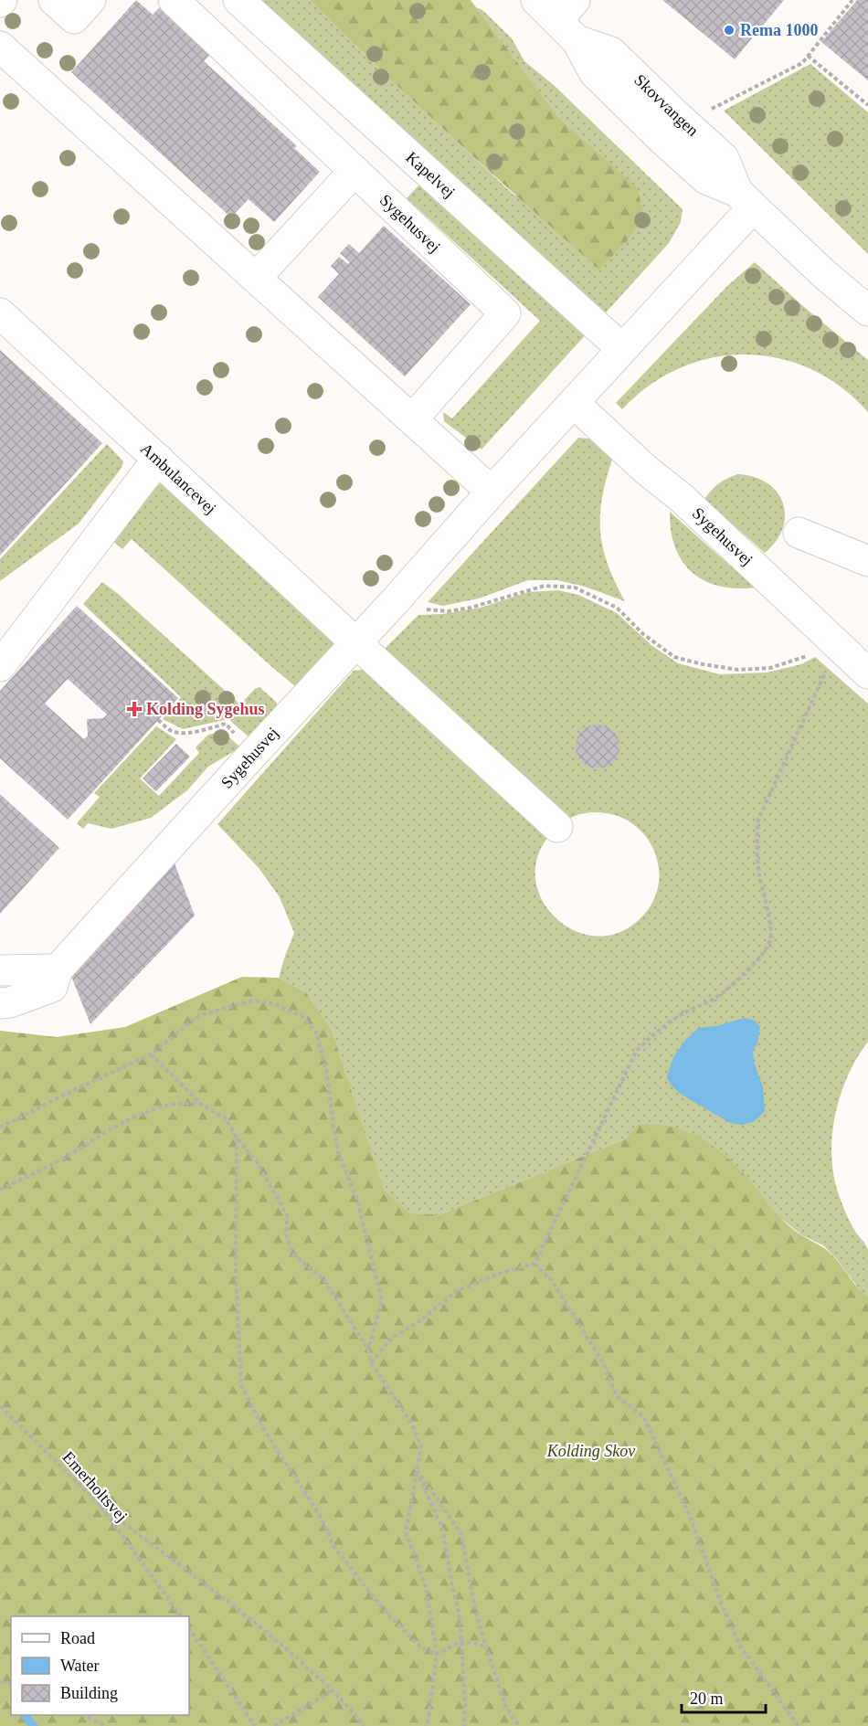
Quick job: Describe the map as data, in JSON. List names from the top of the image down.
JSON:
{
  "streets": {
    "street": [
      "Skovvangen",
      "Kapelvej",
      "Sygehusvej",
      "Ambulancevej"
    ],
    "path": ["Emerholtsvej"]
  },
  "crossings": [
    ["Skovvangen", "Sygehusvej"],
    ["Kapelvej", "Sygehusvej"],
    ["Sygehusvej", "Ambulancevej"]
  ],
  "parks": ["Kolding Skov"],
  "places": {
    "other": ["Rema 1000"],
    "health": ["Kolding Sygehus"]
  },
  "legend": ["Road", "Water", "Building"],
  "scale_bar": "20 m"
}
